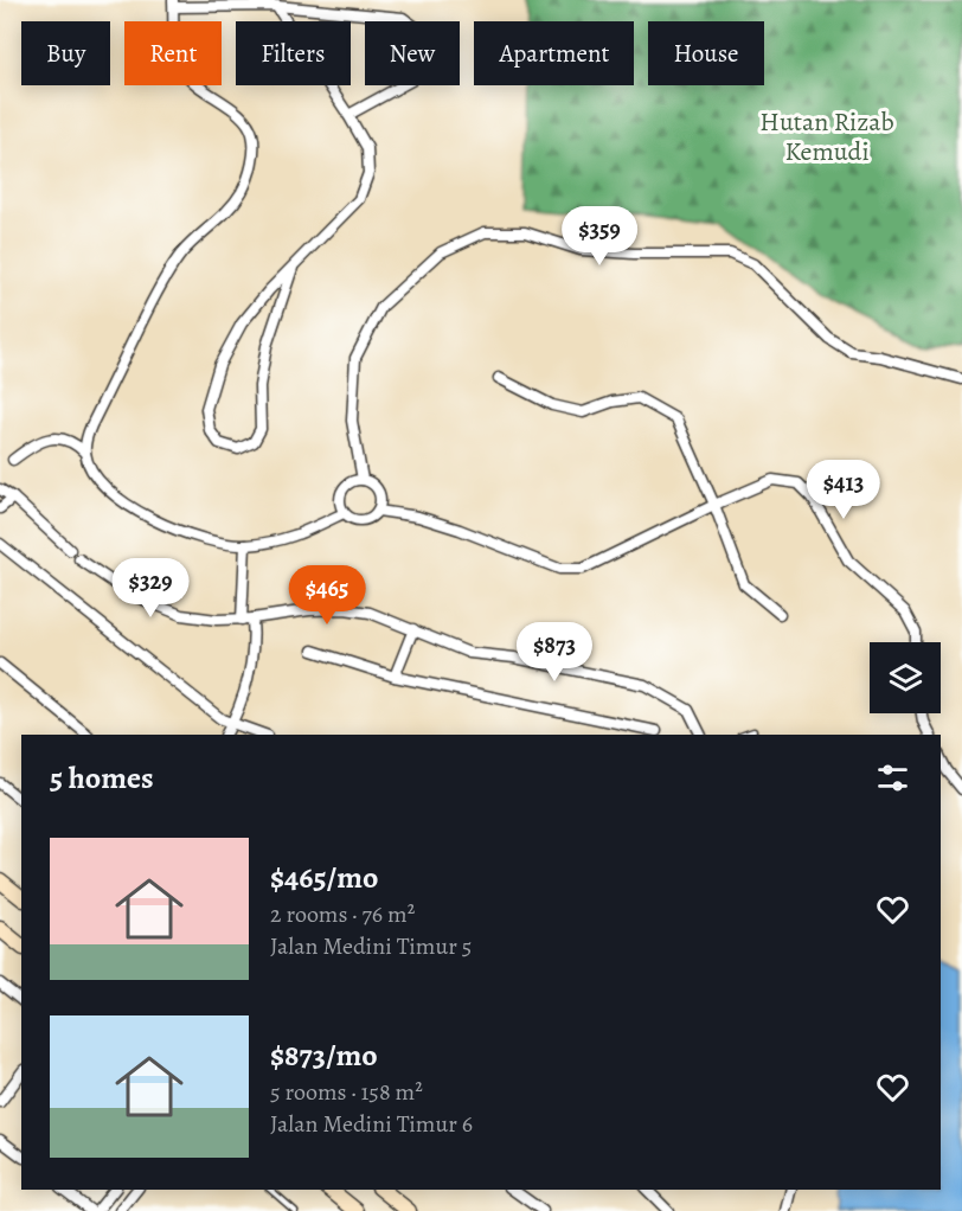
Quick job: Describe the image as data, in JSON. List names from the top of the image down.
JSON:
{
  "parks": ["Hutan Rizab Kemudi"],
  "page": {
    "chip": [
      "Buy",
      "Rent",
      "Filters",
      "New",
      "Apartment",
      "House"
    ],
    "price": [
      "$359",
      "$413",
      "$329",
      "$465",
      "$873"
    ],
    "heading": "5 homes",
    "list": [
      {
        "name": "$465/mo",
        "note": "2 rooms · 76 m² · Jalan Medini Timur 5"
      },
      {
        "name": "$873/mo",
        "note": "5 rooms · 158 m² · Jalan Medini Timur 6"
      }
    ]
  }
}
